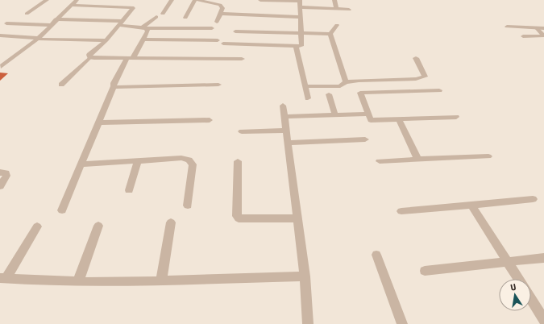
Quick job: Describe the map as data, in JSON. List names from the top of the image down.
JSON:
{
  "north": "top"
}
